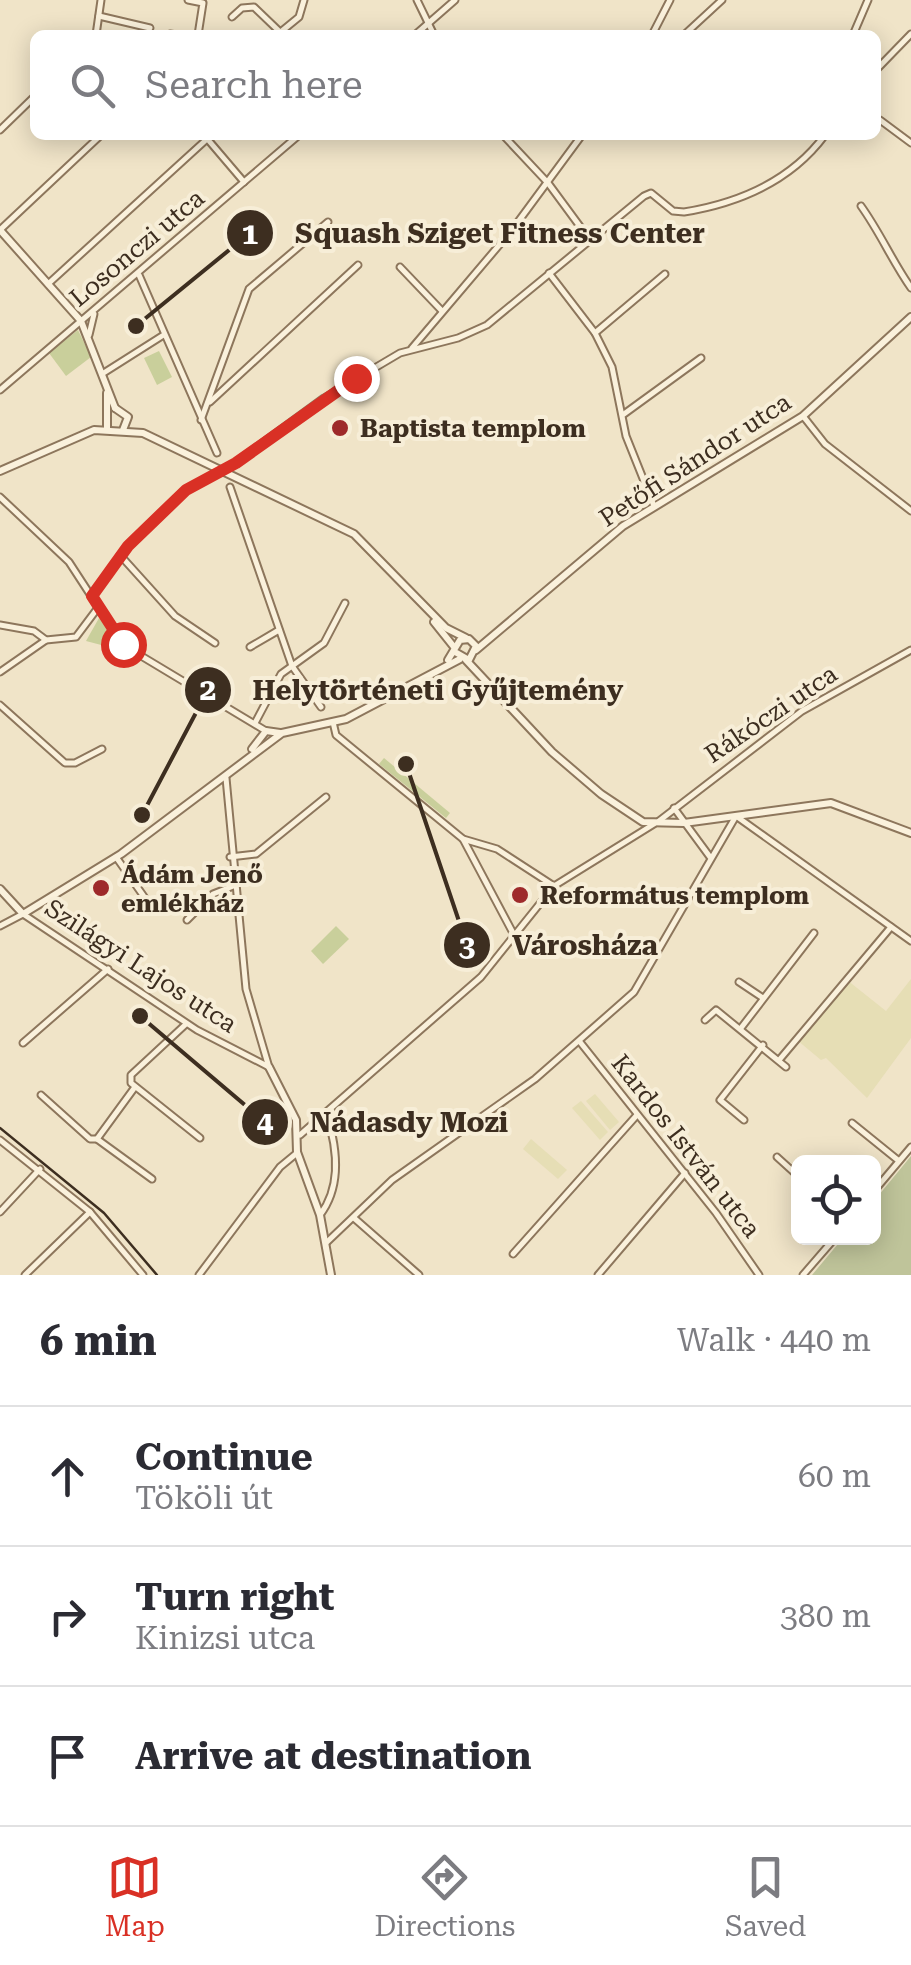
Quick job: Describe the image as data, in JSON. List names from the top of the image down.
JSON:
{
  "streets": {
    "street": [
      "Losonczi utca",
      "Petőfi Sándor utca",
      "Rákóczi utca",
      "Szilágyi Lajos utca",
      "Kardos István utca"
    ]
  },
  "places": [
    "Squash Sziget Fitness Center",
    "Baptista templom",
    "Városháza",
    "Helytörténeti Gyűjtemény",
    "Ádám Jenő emlékház",
    "Református templom",
    "Nádasdy Mozi"
  ],
  "page": {
    "search": "Search here",
    "heading": ["6 min", "Walk · 440 m"],
    "list": [
      ["Continue", "Tököli út", "60 m"],
      ["Turn right", "Kinizsi utca", "380 m"],
      "Arrive at destination"
    ],
    "nav": ["Map", "Directions", "Saved"]
  }
}
